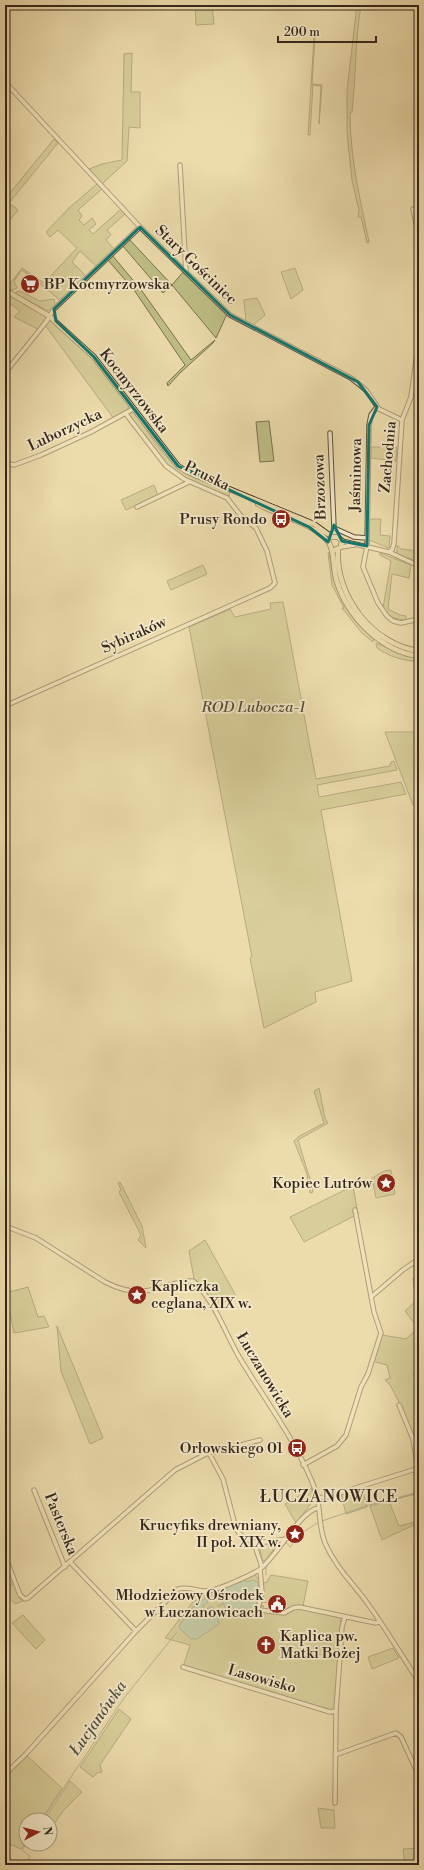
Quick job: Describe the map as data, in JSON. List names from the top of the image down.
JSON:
{
  "streets": {
    "main road": ["Kocmyrzowska"],
    "street": [
      "Stary Gościniec",
      "Luborzycka",
      "Zachodnia",
      "Jaśminowa",
      "Pruska",
      "Brzozowa",
      "Sybiraków",
      "Łuczanowicka",
      "Pasterska",
      "Lasowisko"
    ]
  },
  "crossings": [
    ["Stary Gościniec", "Zachodnia"],
    ["Stary Gościniec", "Jaśminowa"],
    ["Kocmyrzowska", "Luborzycka"],
    ["Luborzycka", "Pruska"],
    ["Jaśminowa", "Brzozowa"],
    ["Pruska", "Sybiraków"]
  ],
  "districts": ["ŁUCZANOWICE"],
  "water": ["Łucjanówka"],
  "parks": ["ROD Lubocza-1"],
  "places": {
    "supermarket": ["BP Kocmyrzowska"],
    "bus stop": ["Prusy Rondo", "Orłowskiego 01"],
    "place": ["Kopiec Lutrów", "Kapliczka ceglana, XIX w.", "Krucyfiks drewniany, II poł. XIX w."],
    "public building": ["Młodzieżowy Ośrodek w Łuczanowicach"],
    "church": ["Kaplica pw. Matki Bożej"]
  },
  "scale_bar": "200 m",
  "north": "right"
}
